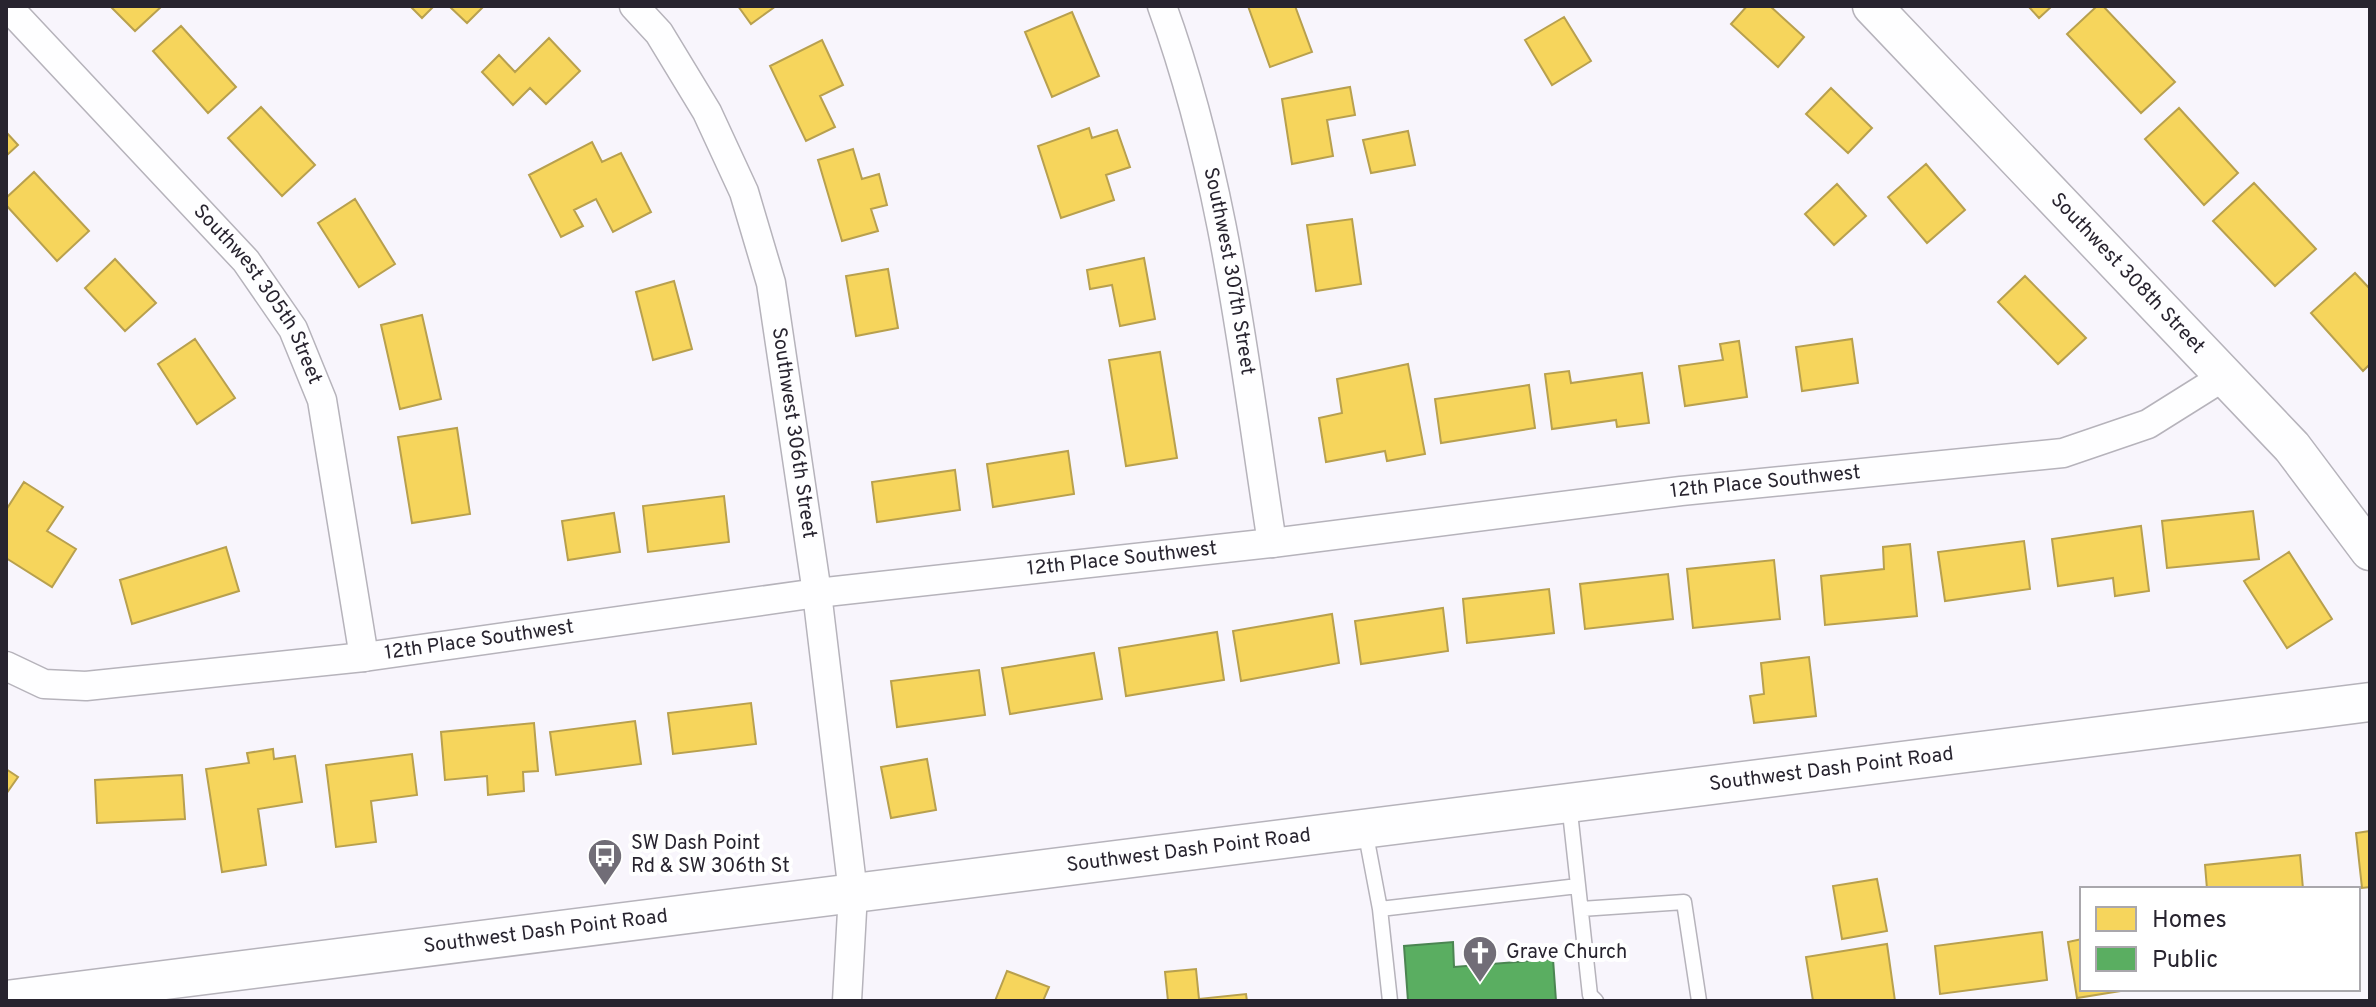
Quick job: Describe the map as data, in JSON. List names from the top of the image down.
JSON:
{
  "streets": {
    "main road": ["Southwest 308th Street", "Southwest Dash Point Road"],
    "street": [
      "Southwest 307th Street",
      "Southwest 305th Street",
      "Southwest 306th Street",
      "12th Place Southwest"
    ]
  },
  "crossings": [
    ["Southwest 307th Street", "12th Place Southwest"],
    ["Southwest 308th Street", "12th Place Southwest"],
    ["Southwest 305th Street", "12th Place Southwest"],
    ["Southwest 306th Street", "12th Place Southwest"],
    ["Southwest 306th Street", "Southwest Dash Point Road"]
  ],
  "places": {
    "bus stop": ["SW Dash Point Rd & SW 306th St"],
    "church": ["Grave Church"]
  },
  "legend": ["Homes", "Public"]
}
